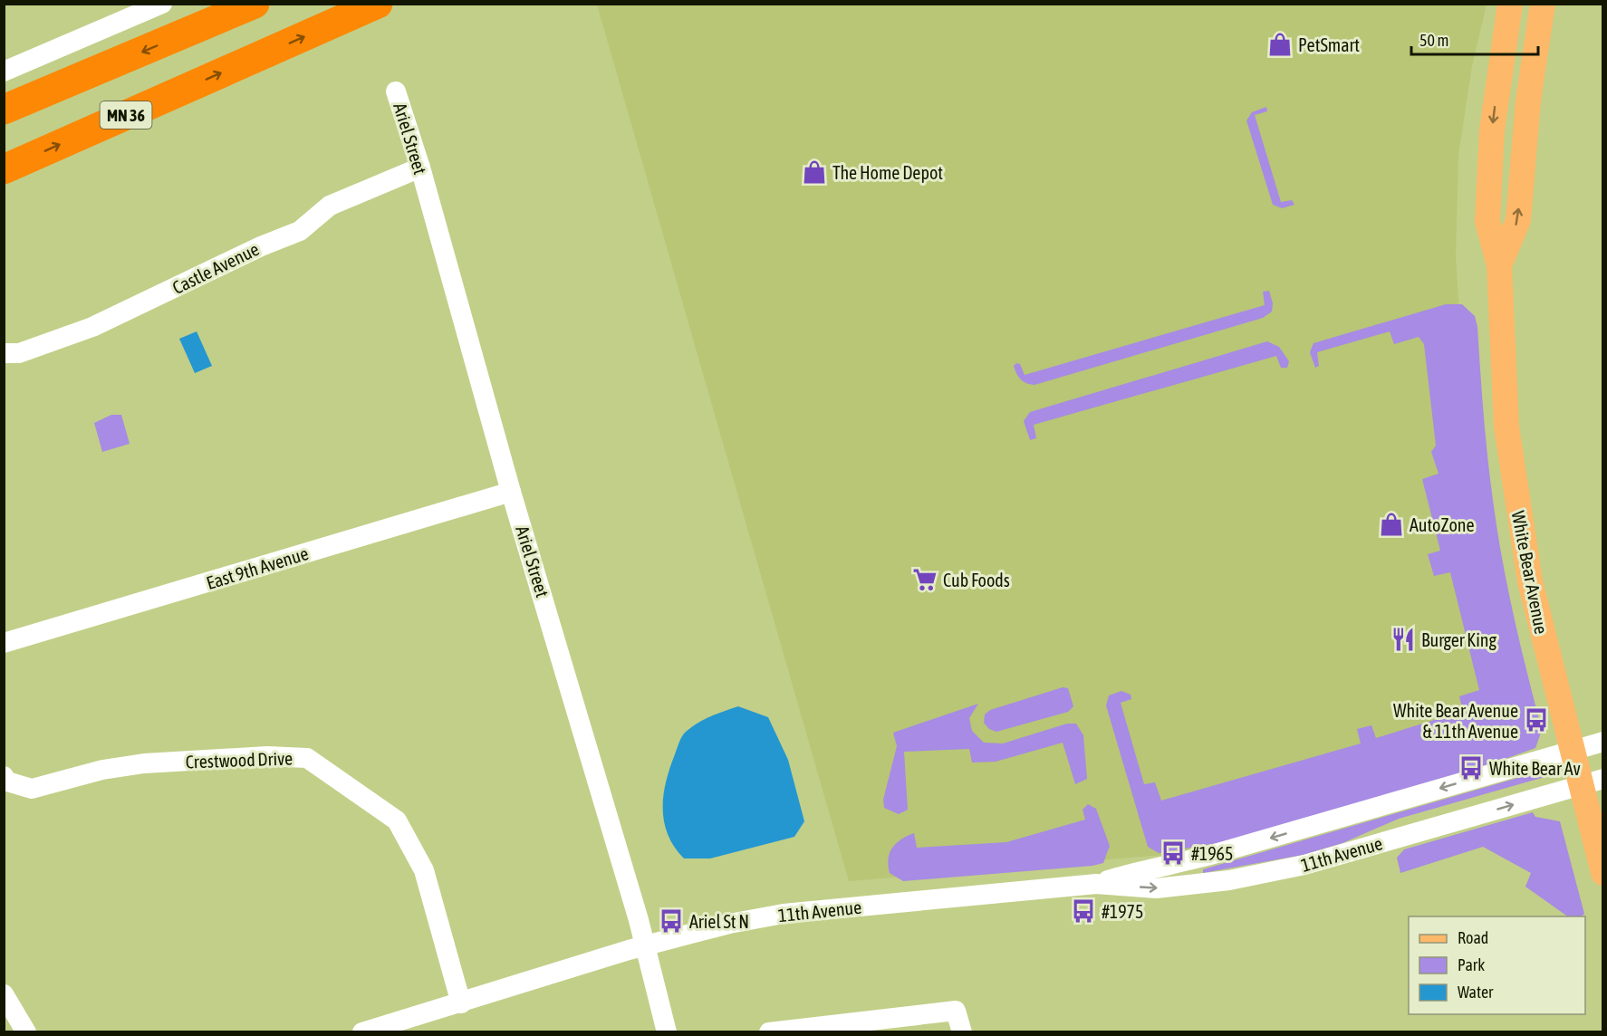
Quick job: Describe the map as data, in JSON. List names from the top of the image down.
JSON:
{
  "streets": {
    "highway": ["MN 36"],
    "main road": ["White Bear Avenue"],
    "street": [
      "Ariel Street",
      "Castle Avenue",
      "East 9th Avenue",
      "Crestwood Drive",
      "11th Avenue"
    ]
  },
  "crossings": [
    ["Ariel Street", "Castle Avenue"],
    ["Ariel Street", "East 9th Avenue"],
    ["Ariel Street", "11th Avenue"],
    ["White Bear Avenue", "11th Avenue"],
    ["Crestwood Drive", "11th Avenue"]
  ],
  "places": {
    "shop": ["PetSmart", "The Home Depot", "AutoZone"],
    "supermarket": ["Cub Foods"],
    "restaurant": ["Burger King"],
    "bus stop": [
      "White Bear Avenue & 11th Avenue",
      "White Bear Av",
      "#1965",
      "#1975",
      "Ariel St N"
    ]
  },
  "legend": ["Road", "Park", "Water"],
  "scale_bar": "50 m"
}
